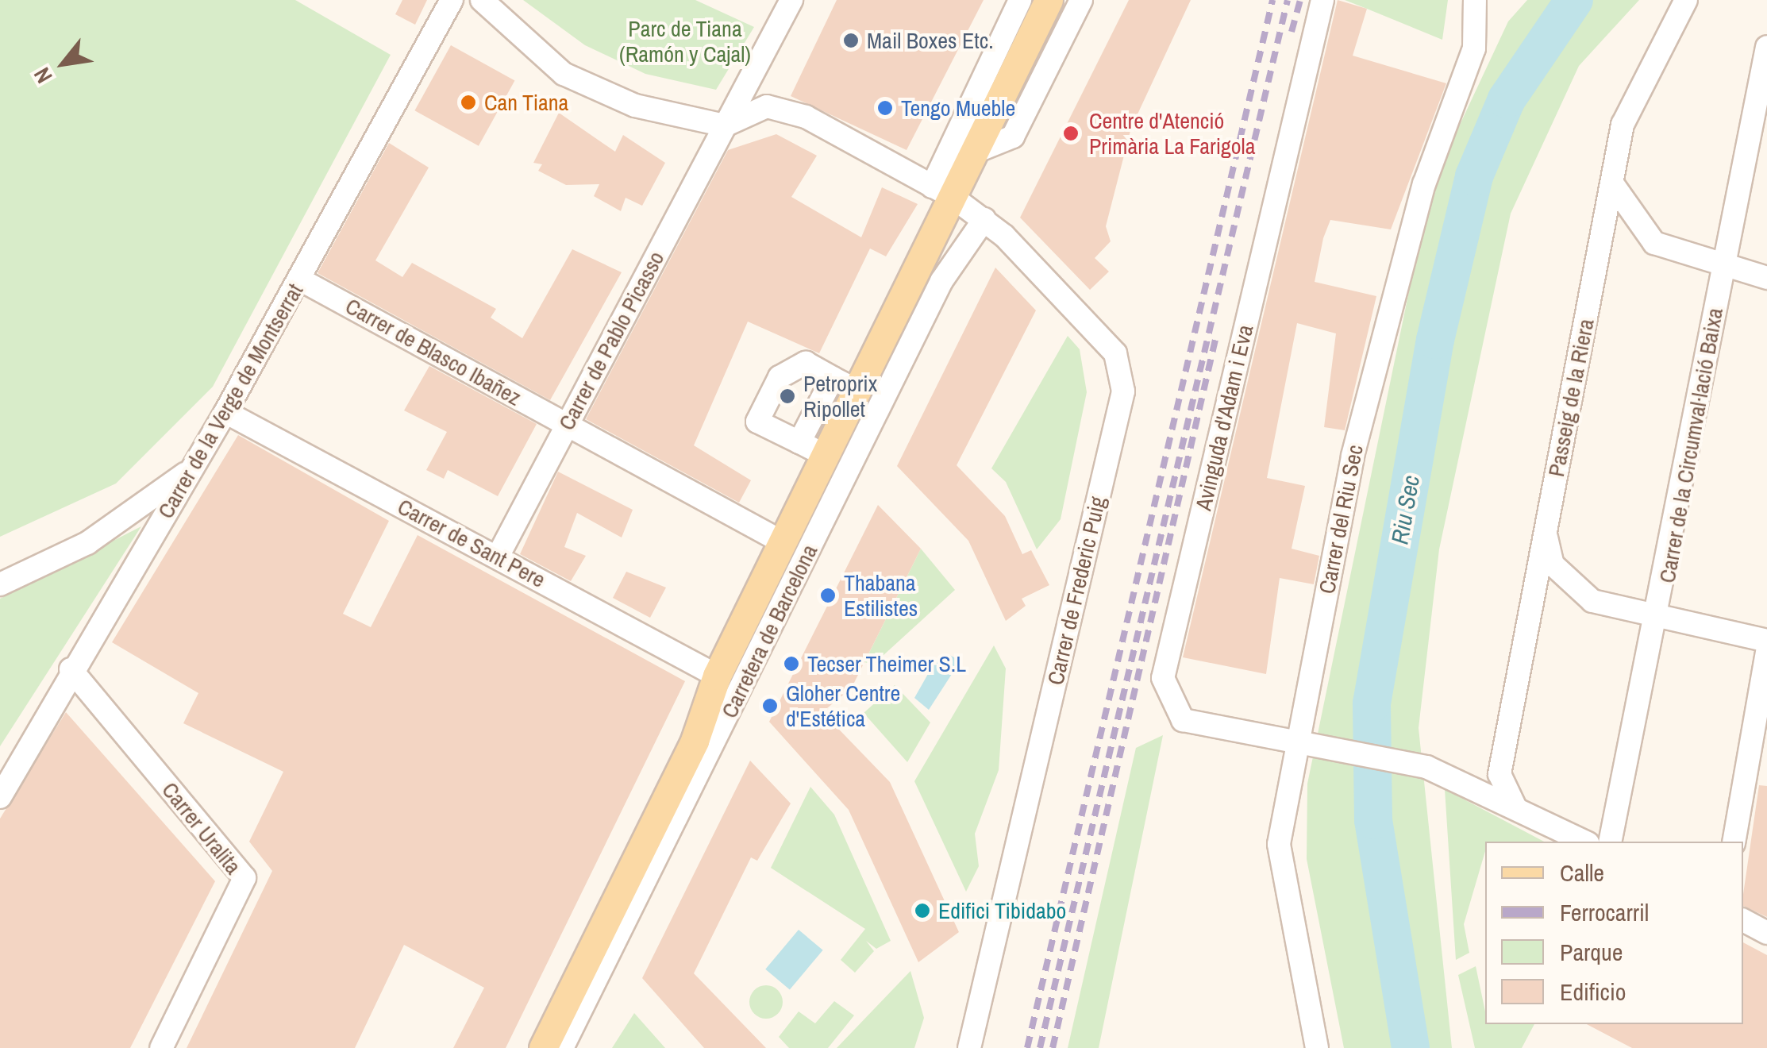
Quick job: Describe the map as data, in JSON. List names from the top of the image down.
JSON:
{
  "streets": {
    "main road": ["Carretera de Barcelona"],
    "street": [
      "Carrer de Pablo Picasso",
      "Carrer de Blasco Ibañez",
      "Passeig de la Riera",
      "Carrer de la Verge de Montserrat",
      "Avinguda d'Adam i Eva",
      "Carrer de la Circumval·lació Baixa",
      "Carrer del Riu Sec",
      "Carrer de Sant Pere",
      "Carrer de Frederic Puig",
      "Carrer Uralita"
    ]
  },
  "crossings": [
    ["Carrer de Pablo Picasso", "Carrer de Blasco Ibañez"],
    ["Carrer de Pablo Picasso", "Carrer de Sant Pere"],
    ["Carrer de Pablo Picasso", "Carrer de Frederic Puig"],
    ["Carrer de Blasco Ibañez", "Carrer de la Verge de Montserrat"],
    ["Carrer de Blasco Ibañez", "Carretera de Barcelona"],
    ["Carrer de la Verge de Montserrat", "Carrer de Sant Pere"],
    ["Carrer de la Verge de Montserrat", "Carrer Uralita"],
    ["Avinguda d'Adam i Eva", "Carrer del Riu Sec"],
    ["Carrer de Sant Pere", "Carretera de Barcelona"],
    ["Carrer de Frederic Puig", "Carretera de Barcelona"]
  ],
  "water": ["Riu Sec"],
  "parks": ["Parc de Tiana (Ramón y Cajal)"],
  "places": [
    "Mail Boxes Etc.",
    "Can Tiana",
    "Tengo Mueble",
    "Centre d'Atenció Primària La Farigola",
    "Petroprix Ripollet",
    "Thabana Estilistes",
    "Tecser Theimer S.L",
    "Gloher Centre d'Estética",
    "Edifici Tibidabo"
  ],
  "legend": [
    "Calle",
    "Ferrocarril",
    "Parque",
    "Edificio"
  ],
  "north": "bottom left"
}
